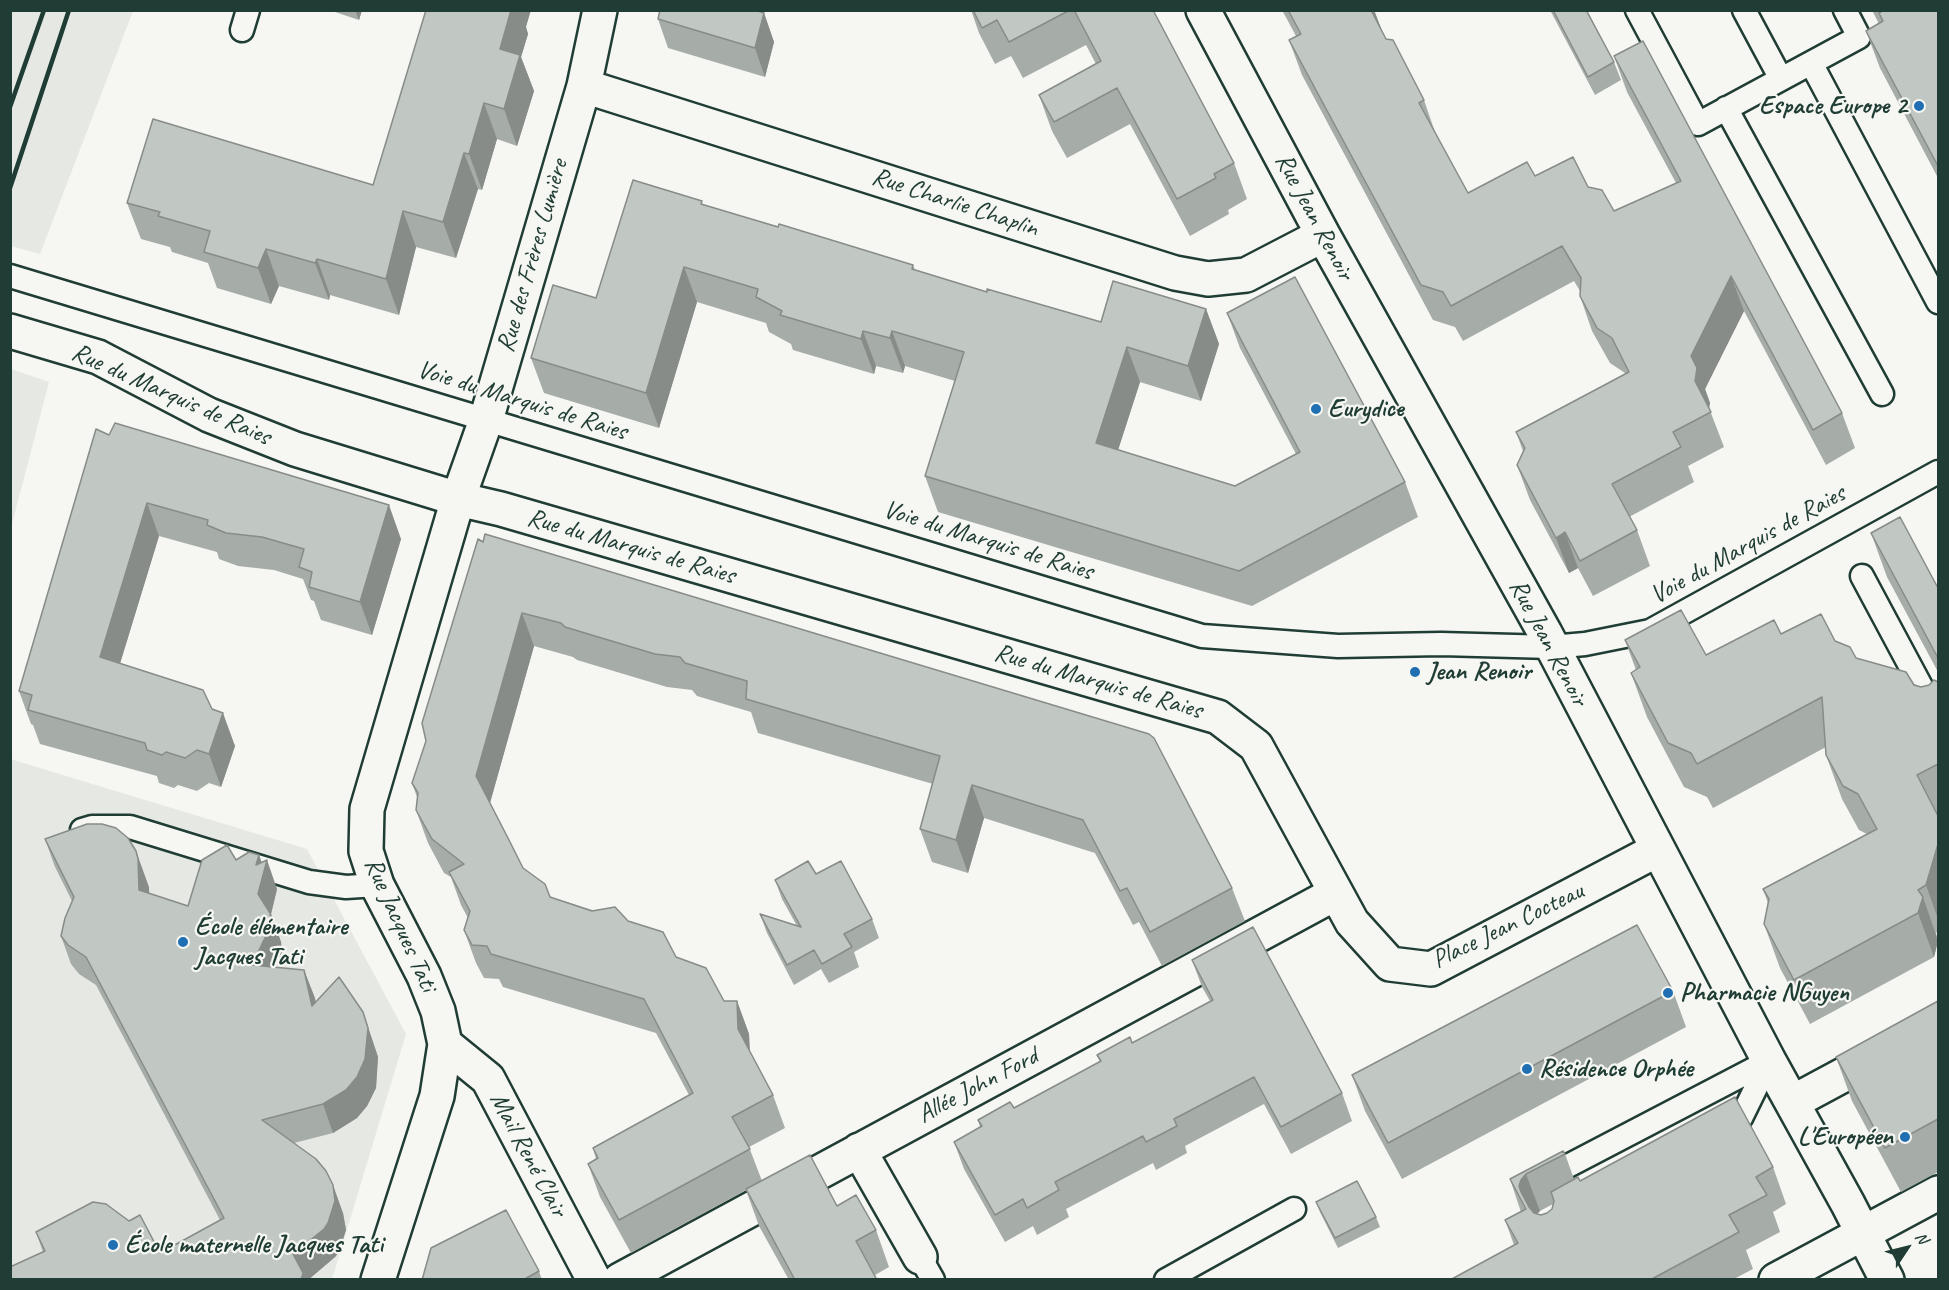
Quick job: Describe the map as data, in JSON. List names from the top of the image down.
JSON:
{
  "streets": {
    "street": [
      "Rue Charlie Chaplin",
      "Rue Jean Renoir",
      "Rue des Frères Lumière",
      "Rue du Marquis de Raies",
      "Rue Jacques Tati",
      "Place Jean Cocteau",
      "Allée John Ford",
      "Mail René Clair"
    ],
    "lane": ["Voie du Marquis de Raies"]
  },
  "crossings": [
    ["Rue Charlie Chaplin", "Rue Jean Renoir"],
    ["Rue Charlie Chaplin", "Rue des Frères Lumière"],
    ["Rue Jean Renoir", "Voie du Marquis de Raies"],
    ["Rue Jean Renoir", "Place Jean Cocteau"],
    ["Rue des Frères Lumière", "Rue du Marquis de Raies"],
    ["Rue des Frères Lumière", "Voie du Marquis de Raies"],
    ["Rue des Frères Lumière", "Rue Jacques Tati"],
    ["Rue du Marquis de Raies", "Rue Jacques Tati"],
    ["Rue du Marquis de Raies", "Place Jean Cocteau"],
    ["Rue Jacques Tati", "Mail René Clair"],
    ["Place Jean Cocteau", "Allée John Ford"]
  ],
  "places": [
    "Espace Europe 2",
    "Eurydice",
    "Jean Renoir",
    "École élémentaire Jacques Tati",
    "Pharmacie NGuyen",
    "Résidence Orphée",
    "L'Européen",
    "École maternelle Jacques Tati"
  ],
  "north": "top right"
}
